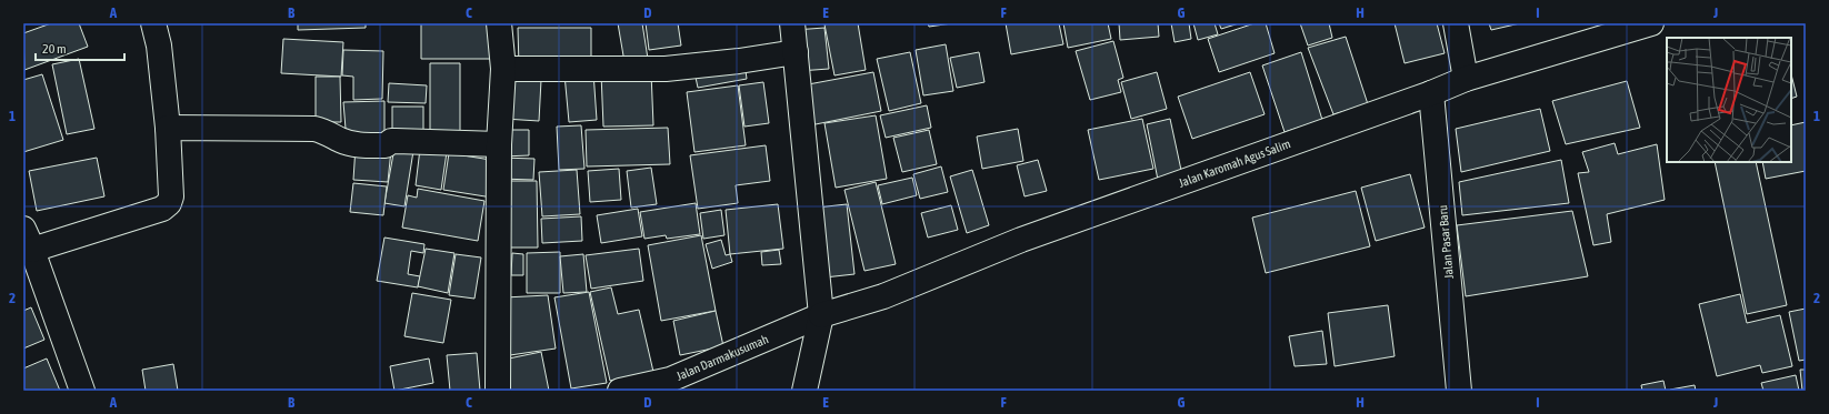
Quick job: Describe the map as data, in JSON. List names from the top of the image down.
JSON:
{
  "streets": {
    "street": ["Jalan Karomah Agus Salim", "Jalan Pasar Baru", "Jalan Darmakusumah"]
  },
  "crossings": [
    ["Jalan Karomah Agus Salim", "Jalan Pasar Baru"],
    ["Jalan Karomah Agus Salim", "Jalan Darmakusumah"]
  ],
  "scale_bar": "20 m",
  "grid": {
    "columns": [
      "A",
      "B",
      "C",
      "D",
      "E",
      "F",
      "G",
      "H",
      "I",
      "J"
    ],
    "rows": ["1", "2"]
  }
}
